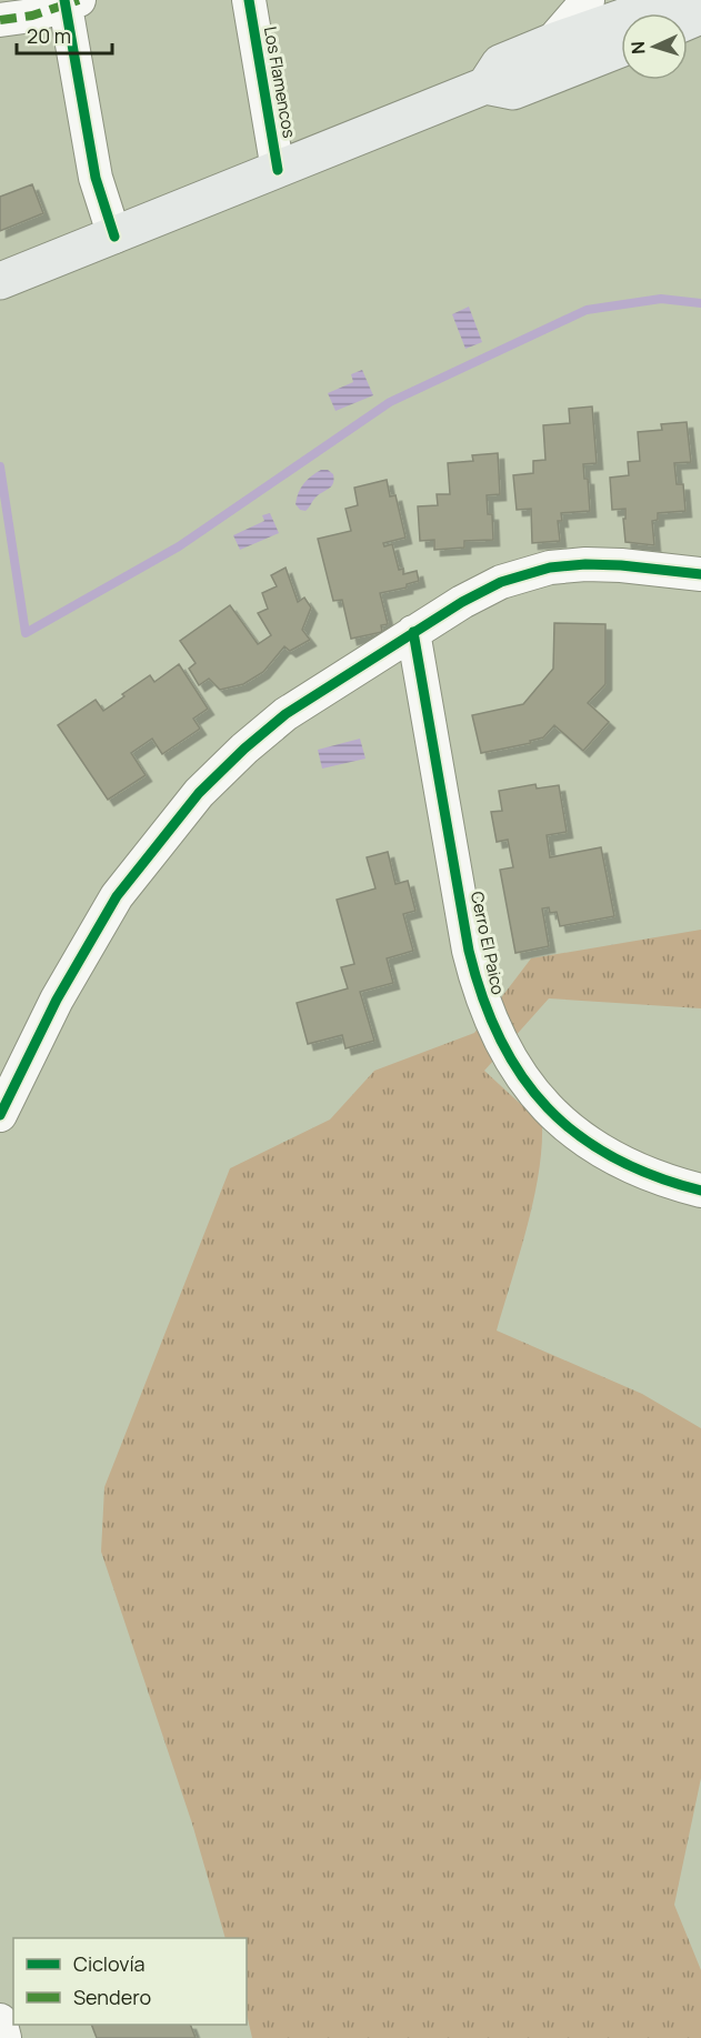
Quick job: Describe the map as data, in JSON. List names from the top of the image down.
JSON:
{
  "streets": {
    "street": ["Los Flamencos", "Cerro El Paico"]
  },
  "legend": ["Ciclovía", "Sendero"],
  "scale_bar": "20 m",
  "north": "left"
}
